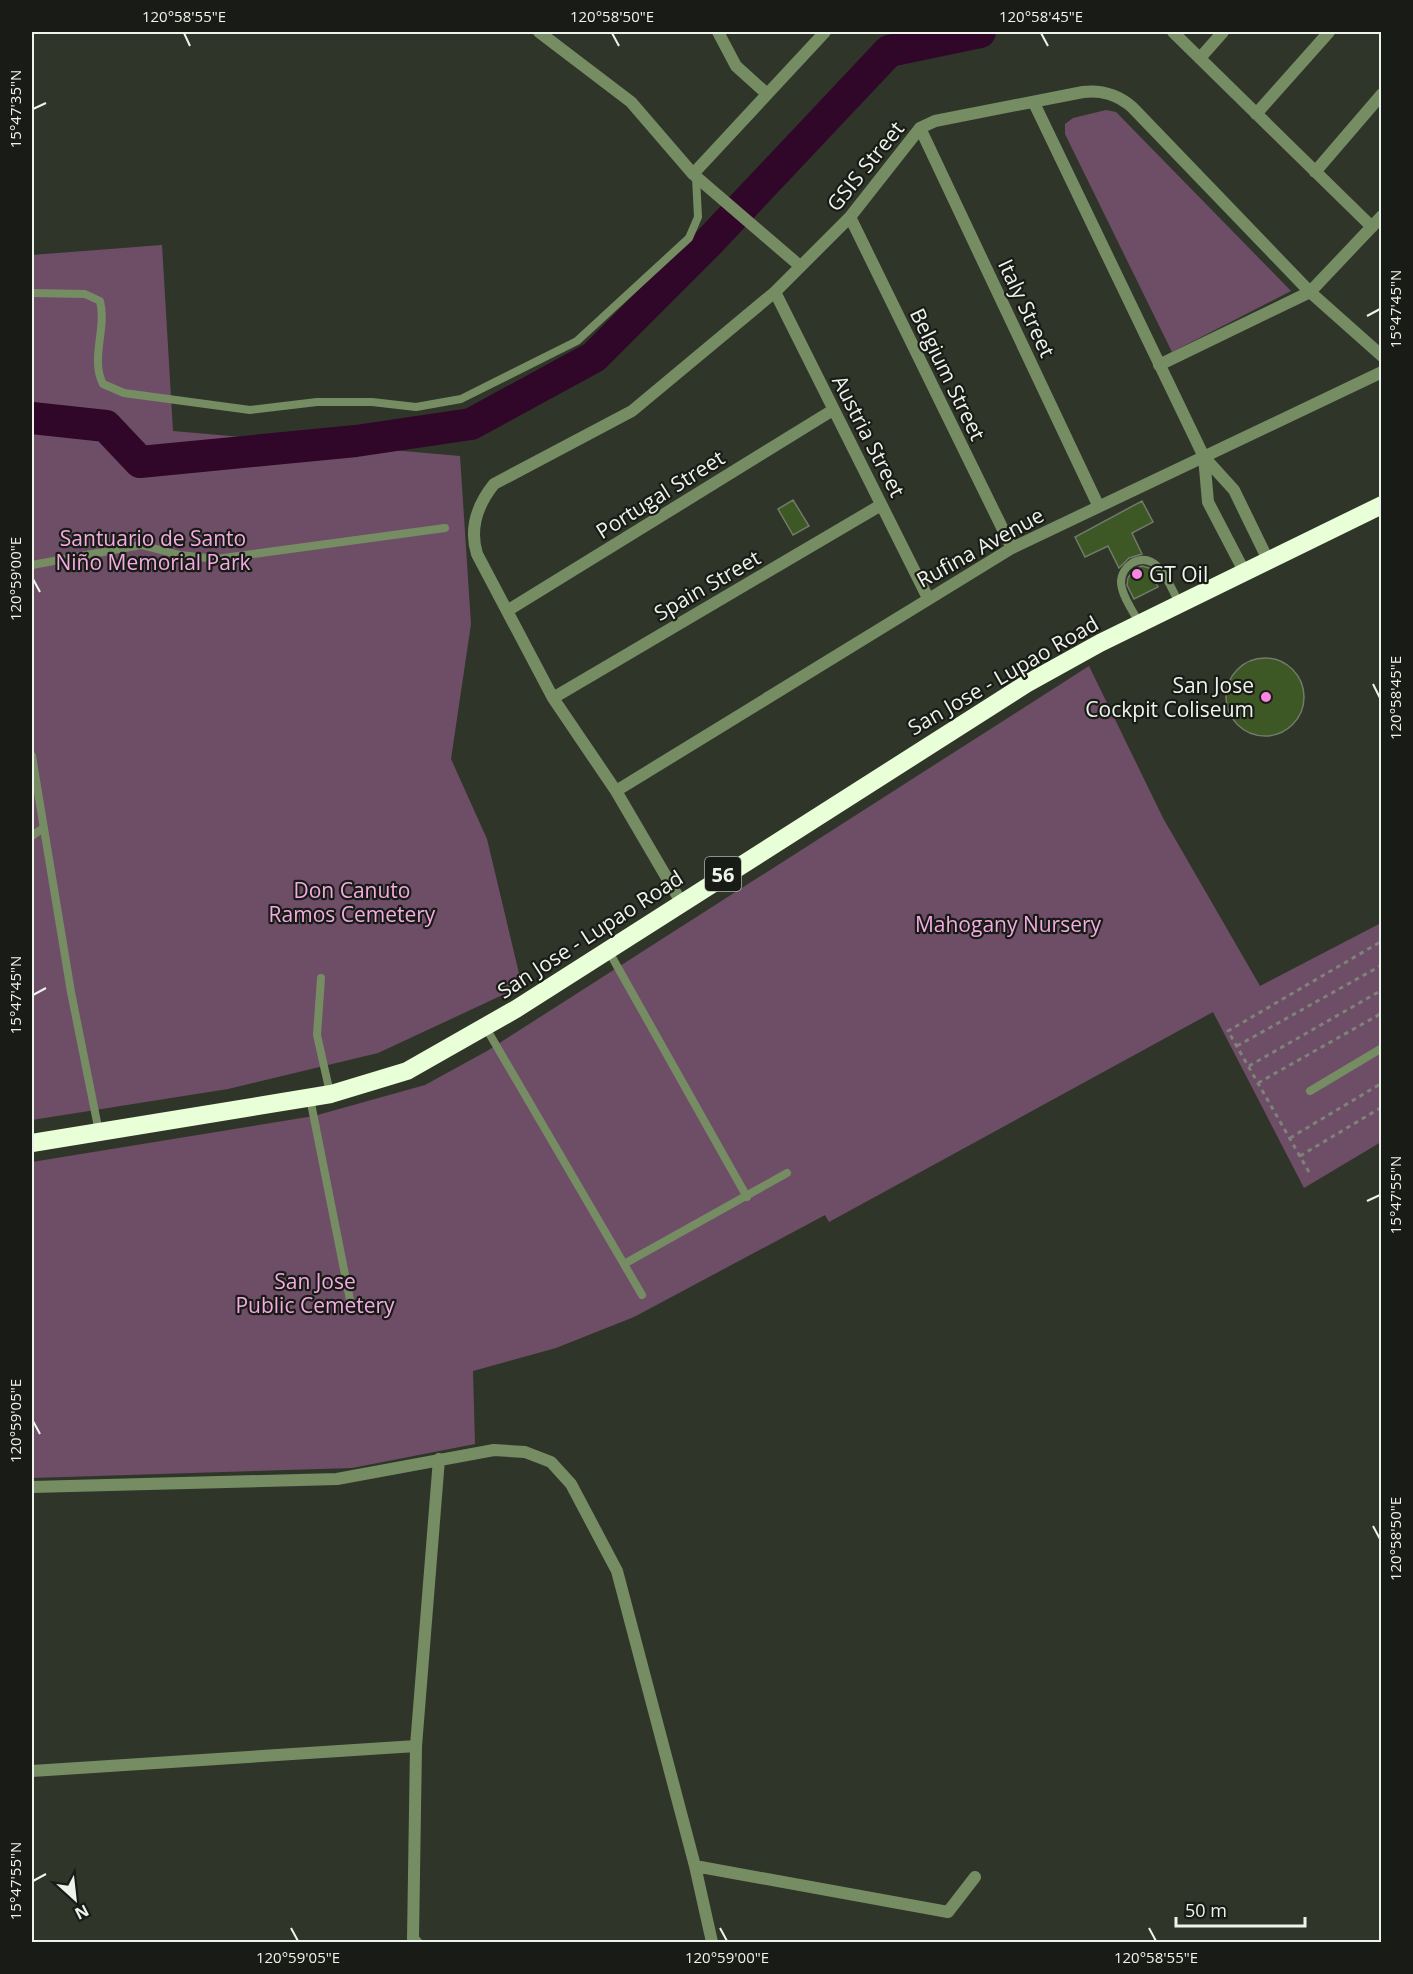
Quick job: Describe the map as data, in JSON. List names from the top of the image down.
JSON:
{
  "streets": {
    "highway": ["San Jose - Lupao Road", "56"],
    "street": [
      "GSIS Street",
      "Italy Street",
      "Belgium Street",
      "Austria Street",
      "Portugal Street",
      "Rufina Avenue",
      "Spain Street"
    ]
  },
  "crossings": [
    ["GSIS Street", "Italy Street"],
    ["GSIS Street", "Belgium Street"],
    ["GSIS Street", "Austria Street"],
    ["GSIS Street", "Portugal Street"],
    ["Italy Street", "Rufina Avenue"],
    ["Belgium Street", "Rufina Avenue"],
    ["Austria Street", "Portugal Street"],
    ["Austria Street", "Rufina Avenue"],
    ["Austria Street", "Spain Street"]
  ],
  "parks": [
    "Santuario de Santo Niño Memorial Park",
    "Don Canuto Ramos Cemetery",
    "Mahogany Nursery",
    "San Jose Public Cemetery"
  ],
  "places": ["GT Oil", "San Jose Cockpit Coliseum"],
  "scale_bar": "50 m",
  "north": "bottom right",
  "coordinates": [
    "120°58'55\"E",
    "120°58'50\"E",
    "120°58'45\"E",
    "15°47'35\"N",
    "15°47'45\"N",
    "120°59'00\"E",
    "15°47'55\"N",
    "120°59'05\"E"
  ]
}
